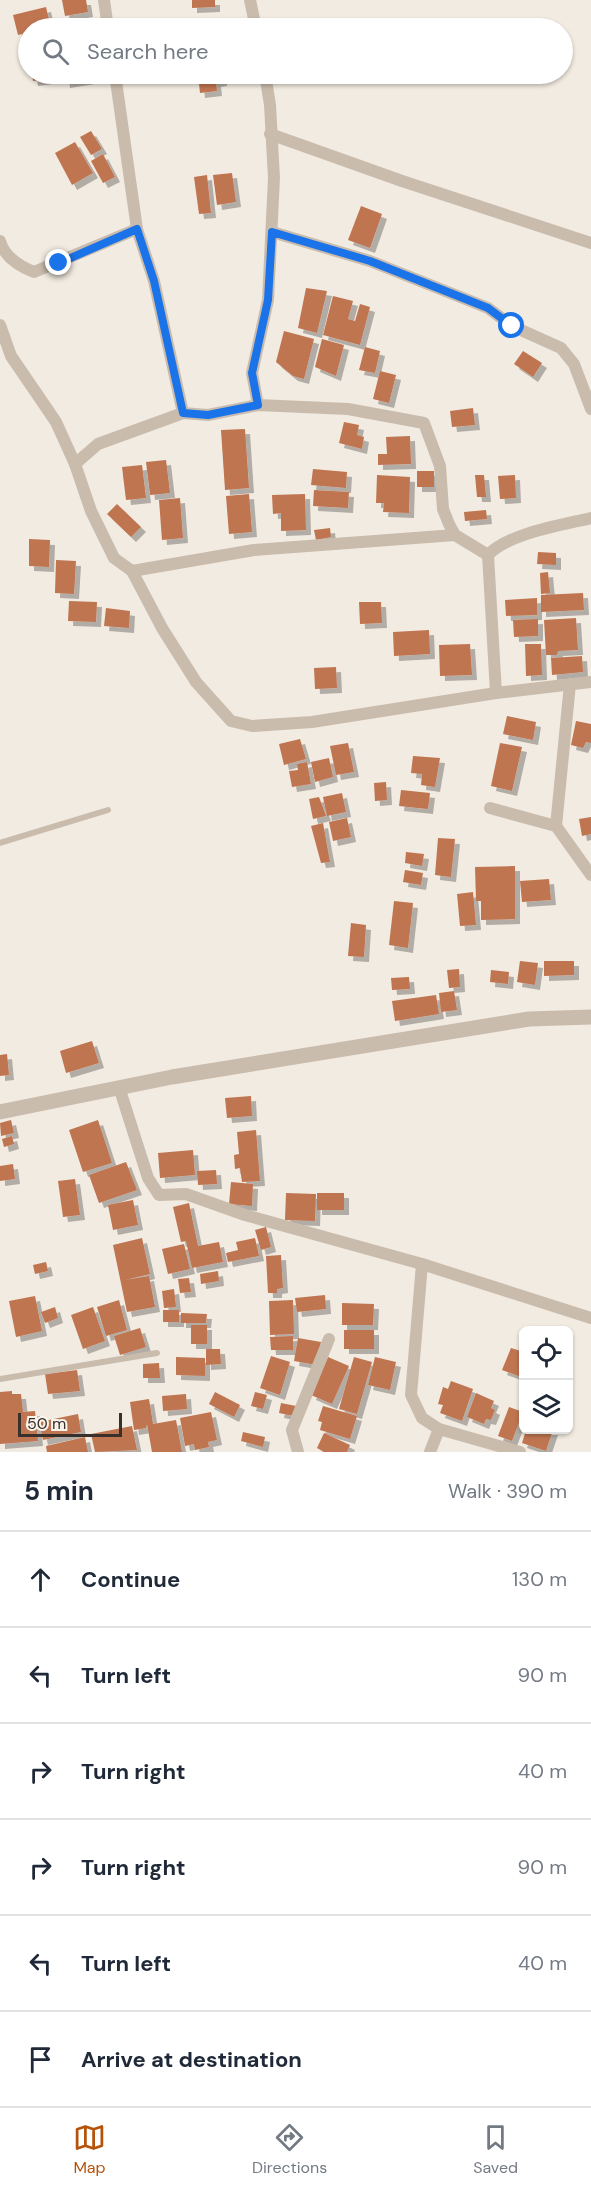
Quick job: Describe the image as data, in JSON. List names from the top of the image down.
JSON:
{
  "scale_bar": "50 m",
  "page": {
    "search": "Search here",
    "scale": "50 m",
    "heading": ["5 min", "Walk · 390 m"],
    "list": [
      ["Continue", "130 m"],
      ["Turn left", "90 m"],
      ["Turn right", "40 m"],
      ["Turn right", "90 m"],
      ["Turn left", "40 m"],
      "Arrive at destination"
    ],
    "nav": ["Map", "Directions", "Saved"]
  }
}
